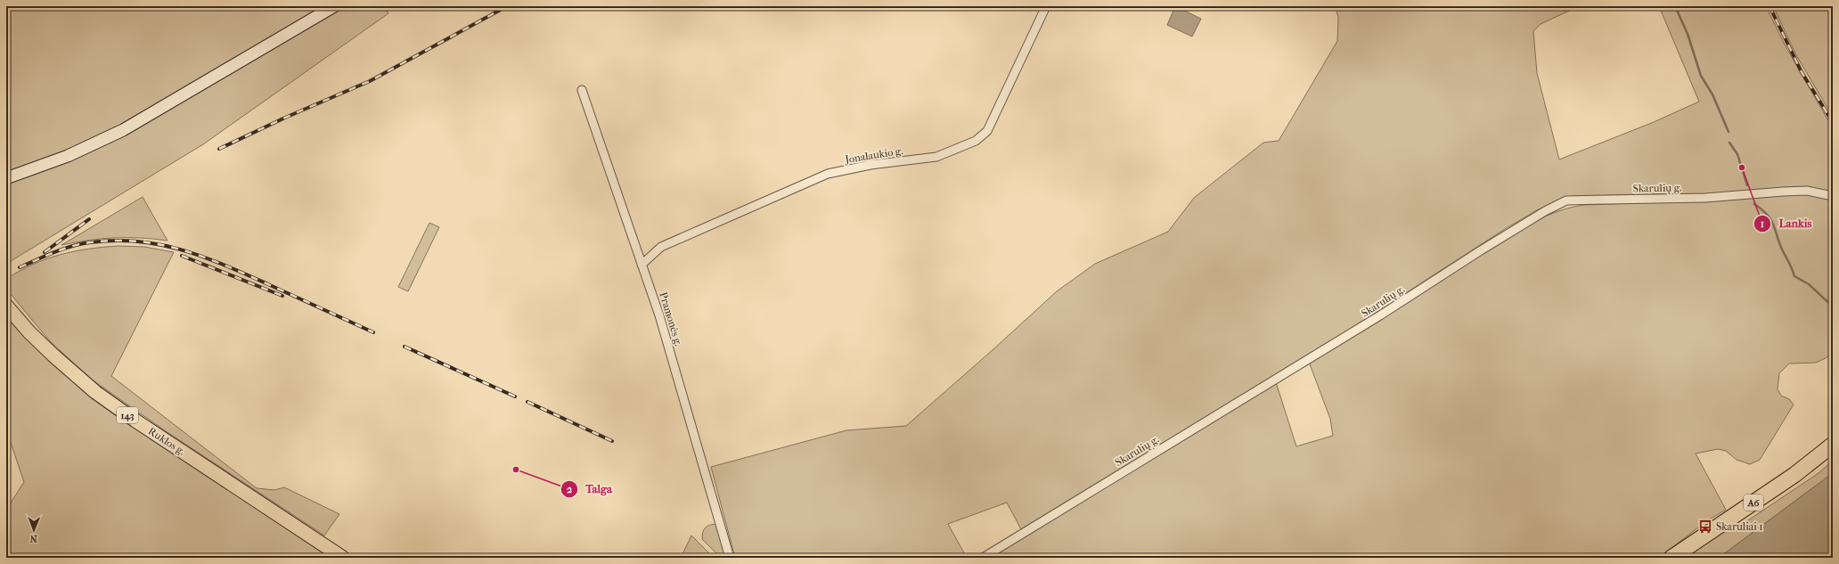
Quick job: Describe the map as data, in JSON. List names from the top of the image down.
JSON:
{
  "streets": {
    "highway": ["A6"],
    "main road": ["143", "Ruklos g."],
    "street": ["Jonalaukio g.", "Skarulių g.", "Pramonės g."]
  },
  "crossings": [
    ["Jonalaukio g.", "Pramonės g."]
  ],
  "places": {
    "other": ["Lankis", "Talga"],
    "bus stop": ["Skaruliai 1"]
  },
  "north": "bottom"
}
